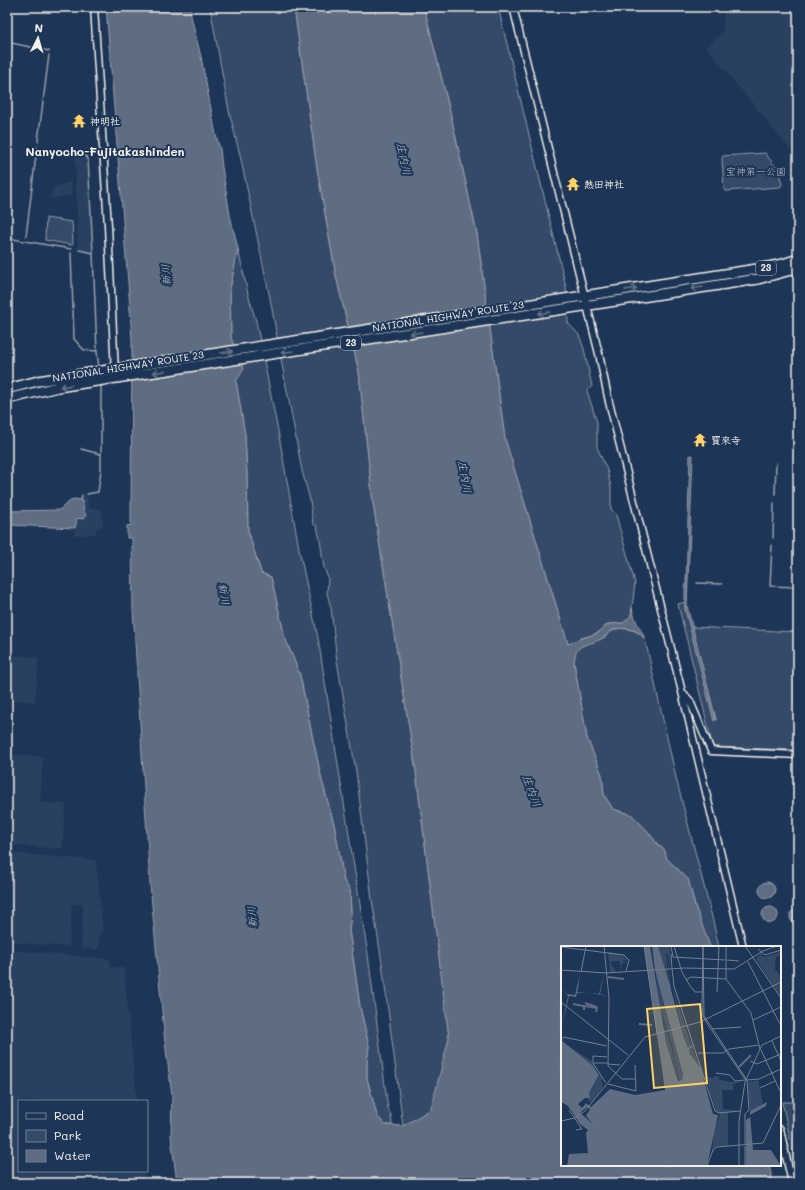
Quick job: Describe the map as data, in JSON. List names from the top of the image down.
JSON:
{
  "streets": {
    "highway": ["23", "NATIONAL HIGHWAY ROUTE 23"]
  },
  "districts": ["Nanyocho-Fujitakashinden"],
  "water": ["庄内川", "新川"],
  "parks": ["宝神第一公園"],
  "places": {
    "temple": ["神明社", "熱田神社", "寳來寺"]
  },
  "legend": ["Road", "Park", "Water"],
  "north": "top"
}
